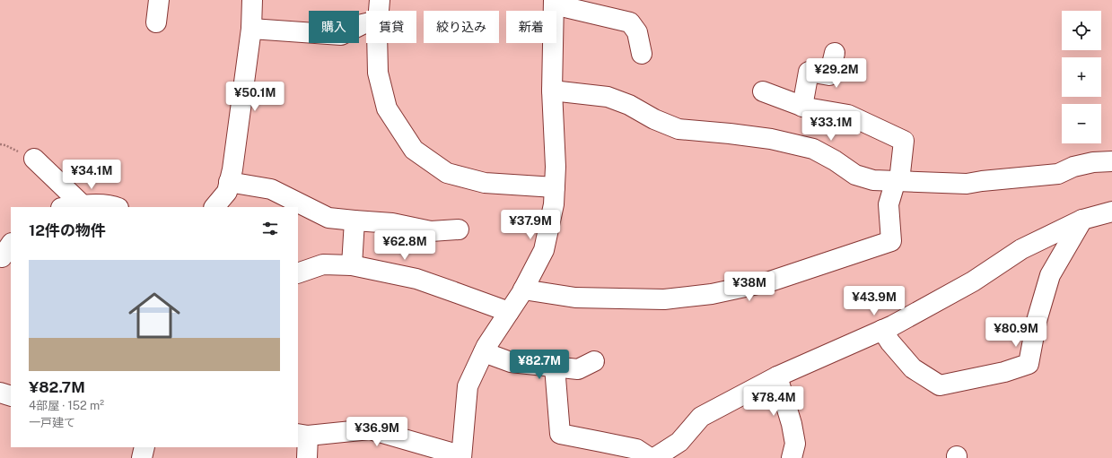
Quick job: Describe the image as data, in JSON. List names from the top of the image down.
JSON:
{
  "page": {
    "map_buttons": ["+", "−"],
    "chip": [
      "購入",
      "賃貸",
      "絞り込み",
      "新着"
    ],
    "price": [
      "¥29.2M",
      "¥50.1M",
      "¥33.1M",
      "¥34.1M",
      "¥37.9M",
      "¥62.8M",
      "¥38M",
      "¥43.9M",
      "¥80.9M",
      "¥82.7M",
      "¥78.4M",
      "¥36.9M"
    ],
    "heading": "12件の物件",
    "list": [
      {
        "name": "¥82.7M",
        "note": "4部屋 · 152 m² · 一戸建て"
      }
    ]
  }
}
